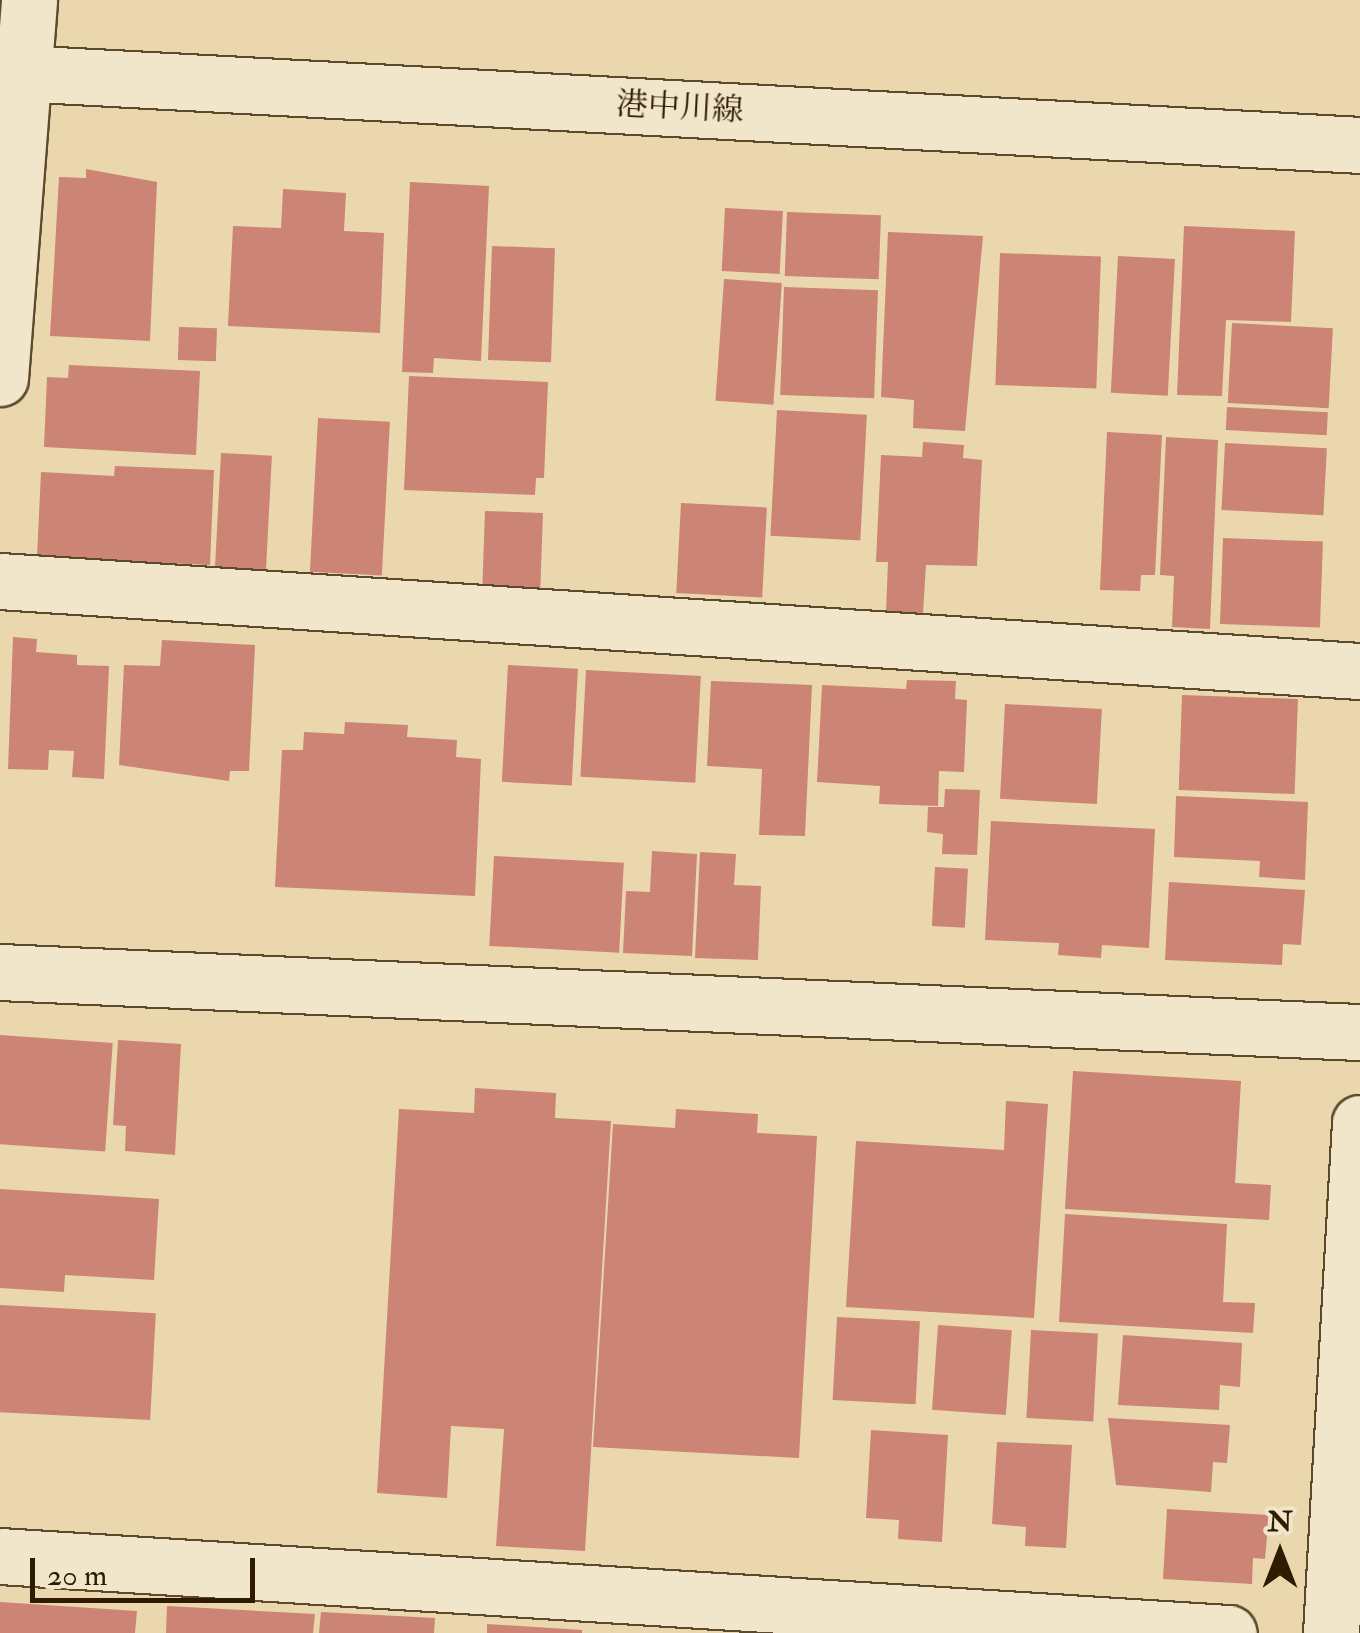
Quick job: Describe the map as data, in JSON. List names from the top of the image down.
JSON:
{
  "streets": {
    "street": ["港中川線"]
  },
  "scale_bar": "20 m",
  "north": "top"
}
